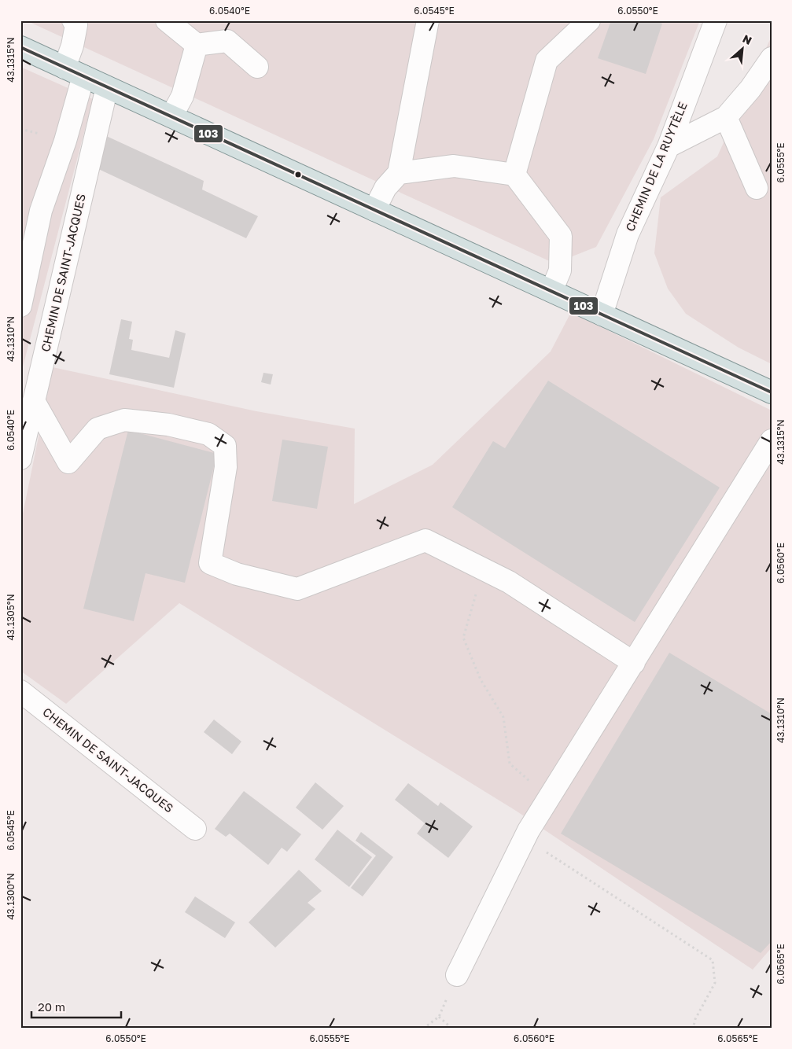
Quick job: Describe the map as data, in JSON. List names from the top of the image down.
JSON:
{
  "streets": {
    "street": ["CHEMIN DE LA RUYTÈLE", "CHEMIN DE SAINT-JACQUES"]
  },
  "lines": ["transit line 103"],
  "scale_bar": "20 m",
  "north": "top right",
  "coordinates": [
    "6.0540°E",
    "6.0545°E",
    "6.0550°E",
    "43.1315°N",
    "6.0555°E",
    "43.1310°N",
    "6.0560°E",
    "43.1305°N",
    "43.1300°N",
    "6.0565°E"
  ]
}
